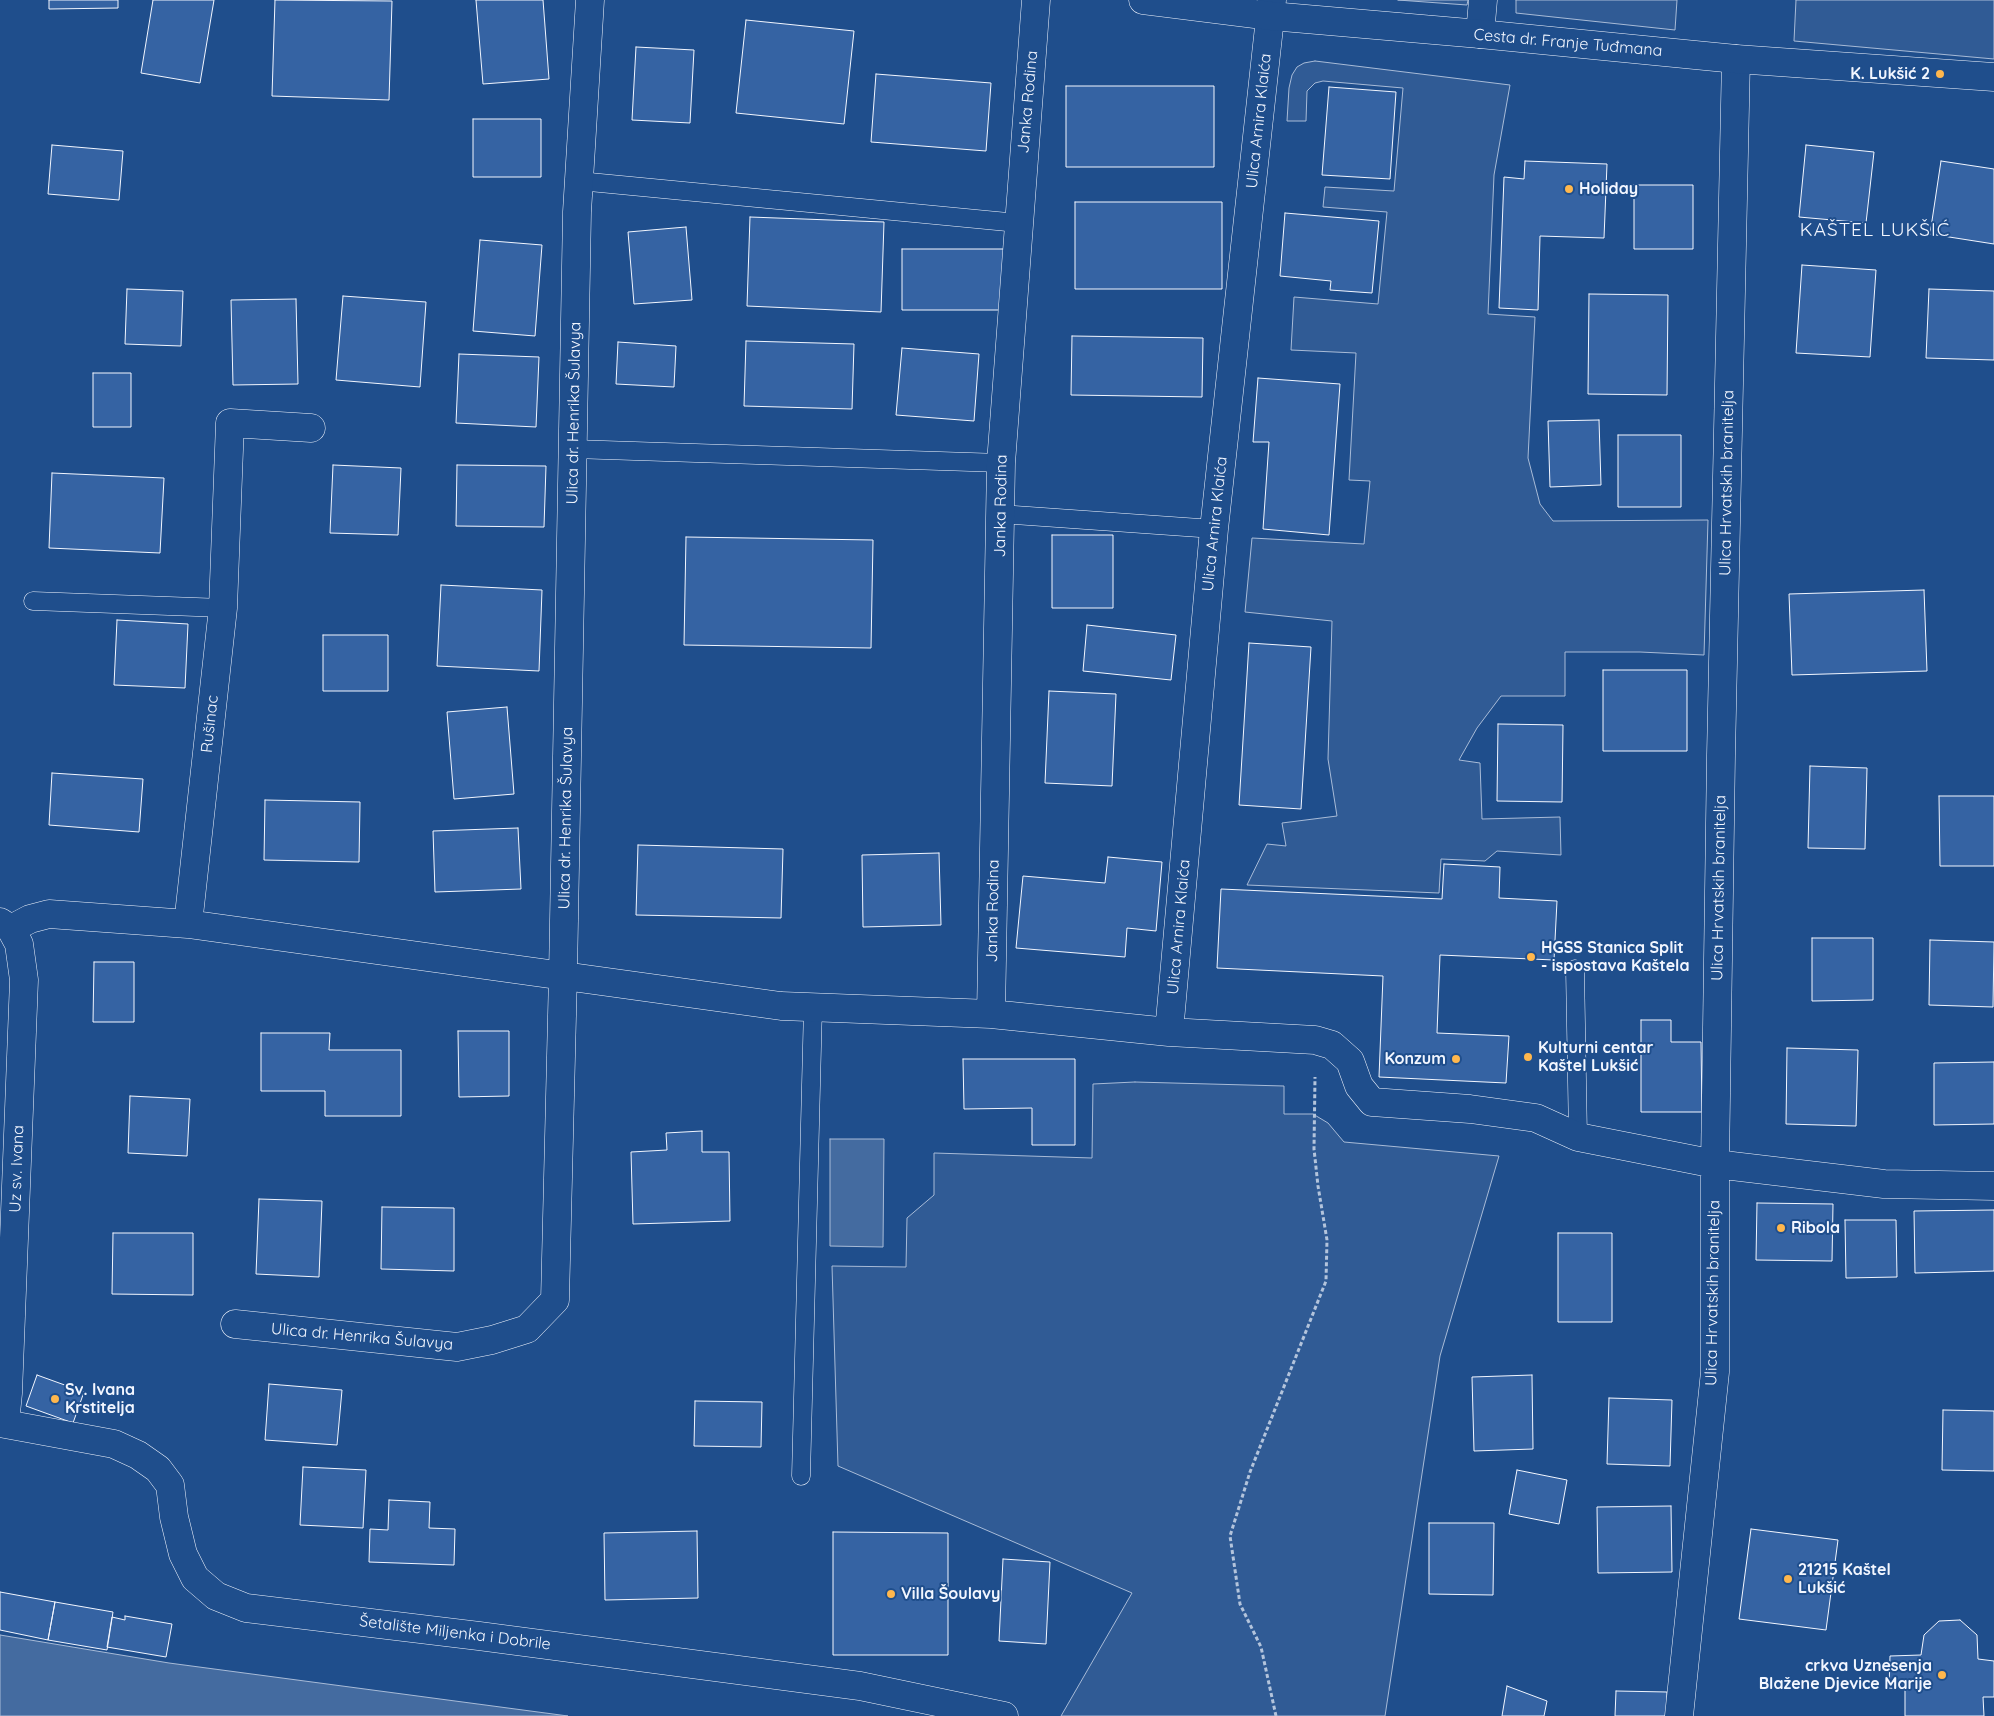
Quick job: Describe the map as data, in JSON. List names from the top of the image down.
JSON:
{
  "streets": {
    "street": [
      "Cesta dr. Franje Tuđmana",
      "Janka Rodina",
      "Ulica Arnira Klaića",
      "Ulica dr. Henrika Šulavya",
      "Ulica Hrvatskih branitelja",
      "Rušinac",
      "Uz sv. Ivana",
      "Šetalište Miljenka i Dobrile"
    ]
  },
  "crossings": [
    ["Cesta dr. Franje Tuđmana", "Ulica Arnira Klaića"],
    ["Cesta dr. Franje Tuđmana", "Ulica Hrvatskih branitelja"],
    ["Uz sv. Ivana", "Šetalište Miljenka i Dobrile"]
  ],
  "districts": ["KAŠTEL LUKŠIĆ"],
  "places": [
    "K. Lukšić 2",
    "Holiday",
    "HGSS Stanica Split - ispostava Kaštela",
    "Kulturni centar Kaštel Lukšić",
    "Konzum",
    "Ribola",
    "Sv. Ivana Krstitelja",
    "21215 Kaštel Lukšić",
    "Villa Šoulavy",
    "crkva Uznesenja Blažene Djevice Marije"
  ]
}
